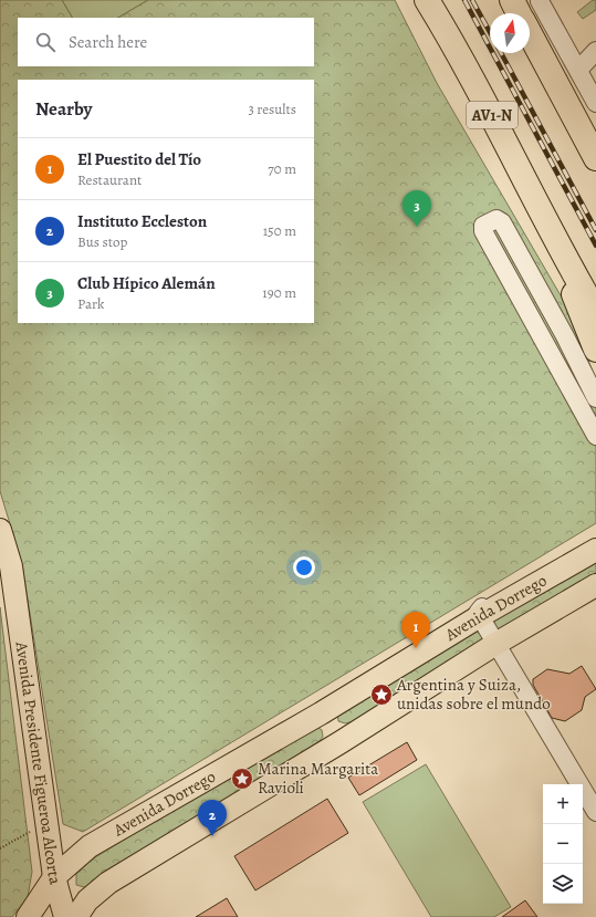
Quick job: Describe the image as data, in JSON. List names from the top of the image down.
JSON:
{
  "streets": {
    "highway": ["AV1-N"],
    "main road": ["Avenida Dorrego", "Avenida Presidente Figueroa Alcorta"]
  },
  "crossings": [
    ["Avenida Dorrego", "Avenida Presidente Figueroa Alcorta"]
  ],
  "places": {
    "place": ["Argentina y Suiza, unidas sobre el mundo", "Marina Margarita Ravioli"]
  },
  "north": "top",
  "page": {
    "search": "Search here",
    "heading": ["Nearby", "3 results"],
    "list": [
      {
        "mark": "1",
        "name": "El Puestito del Tío",
        "note": "Restaurant",
        "value": "70 m"
      },
      {
        "mark": "2",
        "name": "Instituto Eccleston",
        "note": "Bus stop",
        "value": "150 m"
      },
      {
        "mark": "3",
        "name": "Club Hípico Alemán",
        "note": "Park",
        "value": "190 m"
      }
    ],
    "pins": ["3", "1", "2"],
    "map_buttons": ["+", "−"]
  }
}
